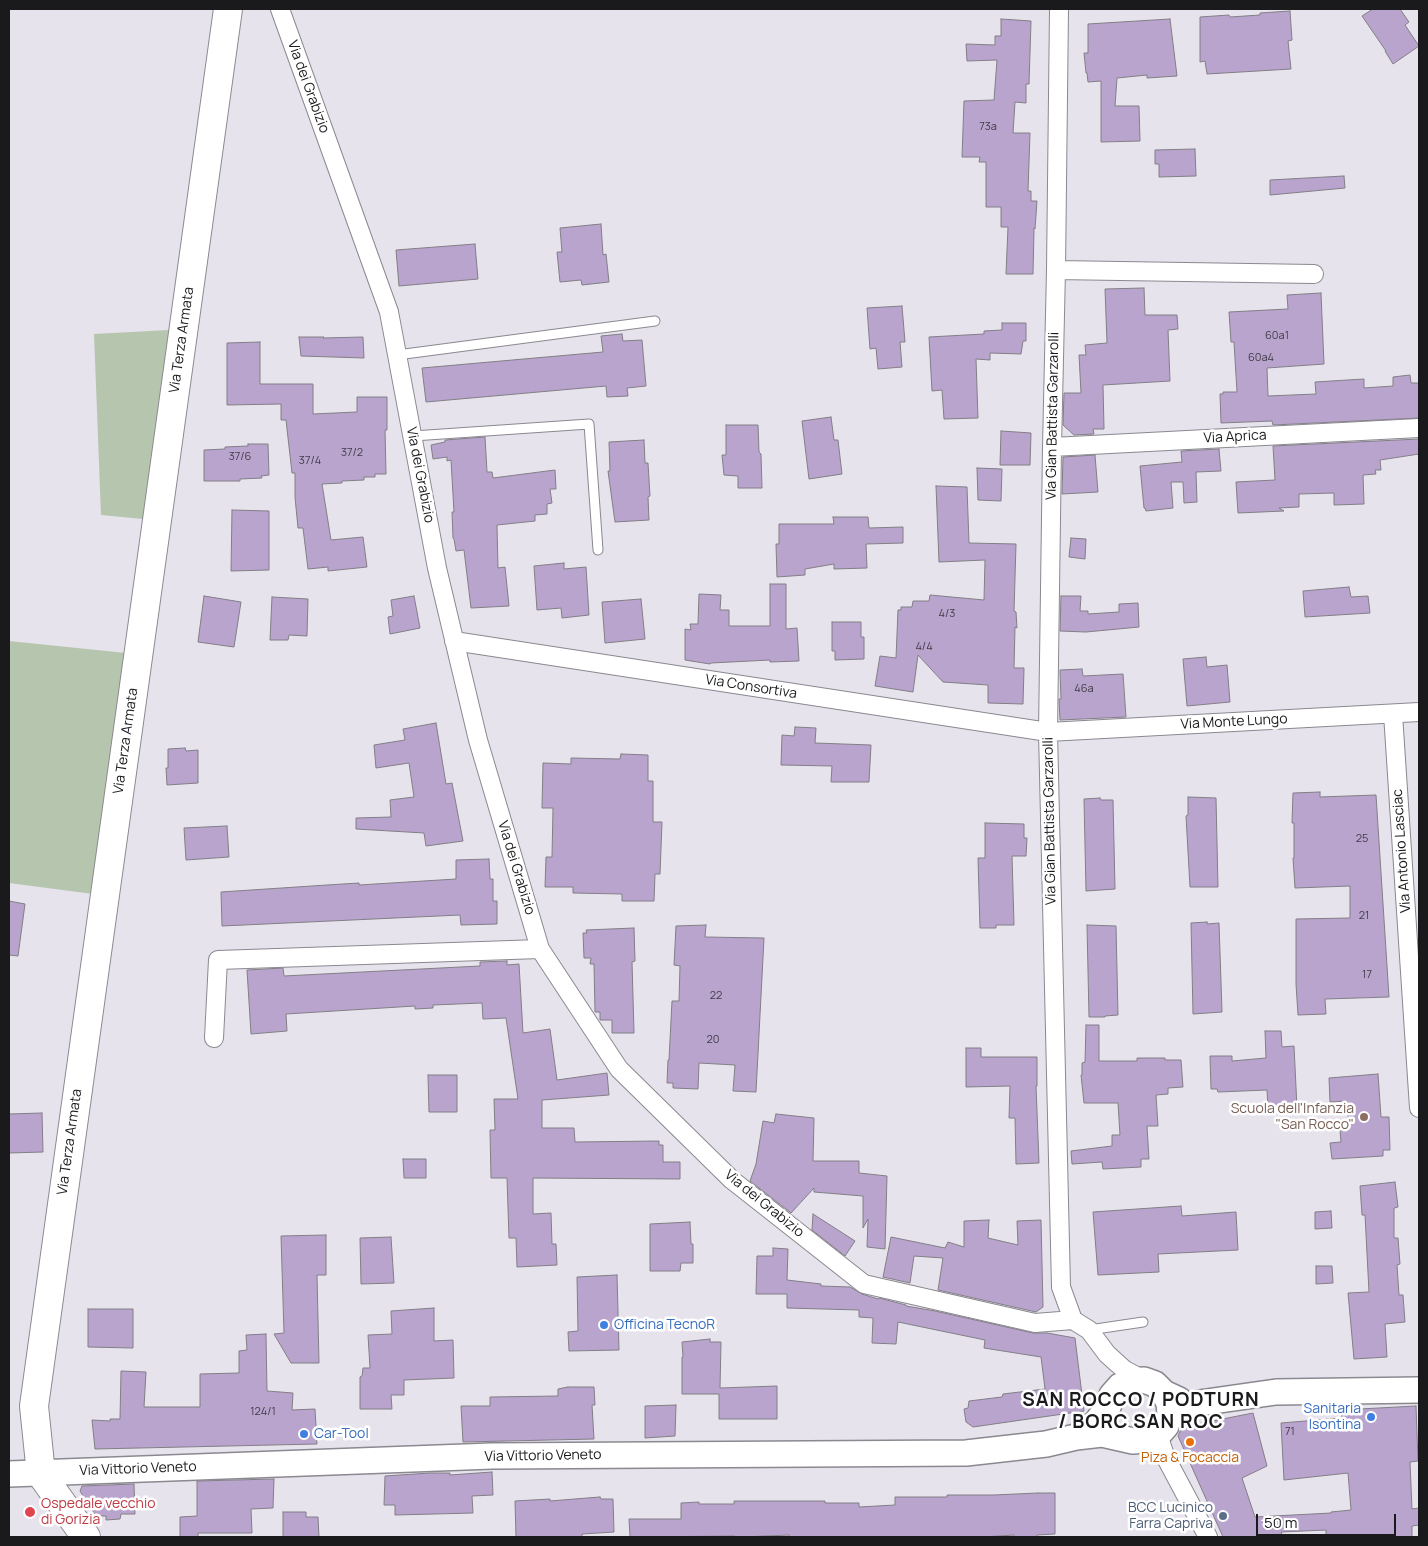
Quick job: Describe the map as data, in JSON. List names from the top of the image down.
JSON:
{
  "streets": {
    "main road": ["Via Terza Armata", "Via Vittorio Veneto"],
    "street": [
      "Via dei Grabizio",
      "Via Gian Battista Garzarolli",
      "Via Aprica",
      "Via Consortiva",
      "Via Monte Lungo",
      "Via Antonio Lasciac"
    ]
  },
  "crossings": [
    ["Via dei Grabizio", "Via Gian Battista Garzarolli"],
    ["Via dei Grabizio", "Via Consortiva"],
    ["Via Terza Armata", "Via Vittorio Veneto"],
    ["Via Gian Battista Garzarolli", "Via Aprica"],
    ["Via Gian Battista Garzarolli", "Via Consortiva"],
    ["Via Gian Battista Garzarolli", "Via Monte Lungo"],
    ["Via Consortiva", "Via Monte Lungo"],
    ["Via Monte Lungo", "Via Antonio Lasciac"]
  ],
  "districts": ["SAN ROCCO / PODTURN / BORC SAN ROC"],
  "places": [
    "Scuola dell'Infanzia \"San Rocco\"",
    "Officina TecnoR",
    "Sanitaria Isontina",
    "Car-Tool",
    "Piza & Focaccia",
    "Ospedale vecchio di Gorizia",
    "BCC Lucinico Farra Capriva"
  ],
  "house_numbers": [
    "73a",
    "60a1",
    "60a4",
    "37/2",
    "37/6",
    "37/4",
    "4/3",
    "4/4",
    "46a",
    "25",
    "21",
    "17",
    "22",
    "20",
    "124/1",
    "71"
  ],
  "scale_bar": "50 m"
}
